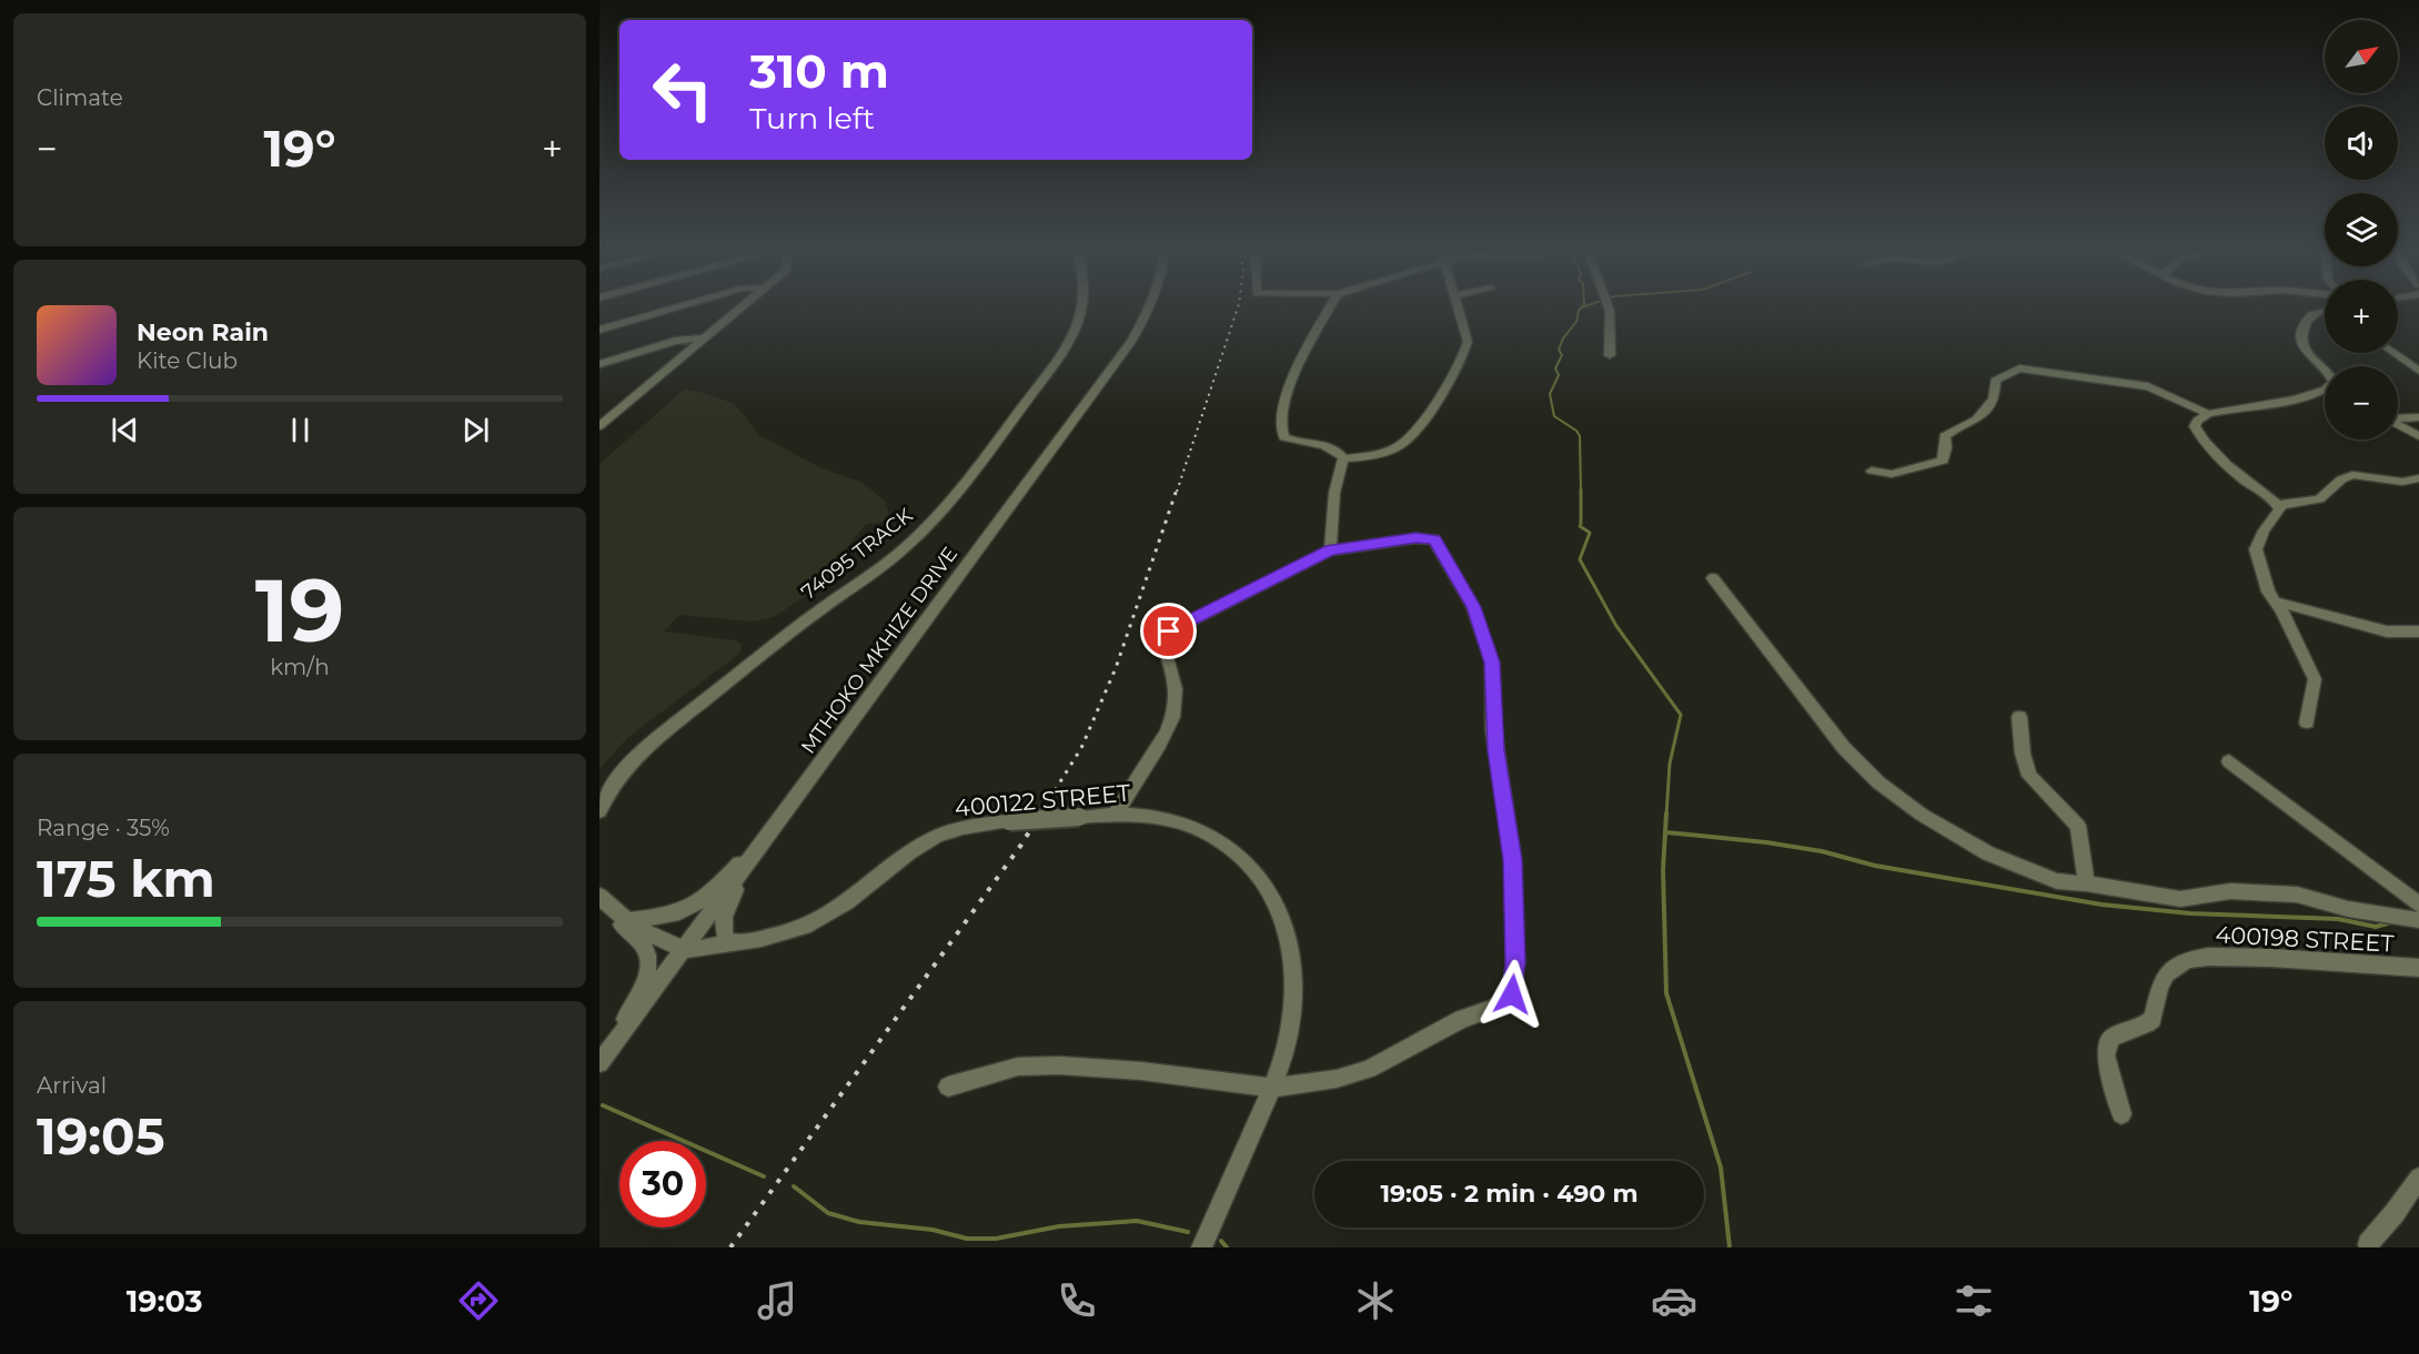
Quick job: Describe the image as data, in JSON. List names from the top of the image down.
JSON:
{
  "streets": {
    "street": [
      "74095 TRACK",
      "MTHOKO MKHIZE DRIVE",
      "400122 STREET",
      "400198 STREET"
    ]
  },
  "crossings": [
    ["MTHOKO MKHIZE DRIVE", "400122 STREET"]
  ],
  "north": "top right",
  "page": {
    "tile": [
      "Climate",
      ["19", "km/h"],
      ["Range · 35%", "175 km"],
      ["Arrival", "19:05"]
    ],
    "map_buttons": ["+", "−"],
    "turn": ["310 m", "Turn left"],
    "heat": ["−", "19°", "+"],
    "song": ["Neon Rain", "Kite Club"],
    "limit": "30",
    "trip": "19:05 · 2 min · 490 m",
    "tabs": ["19:03", "19°"]
  }
}
